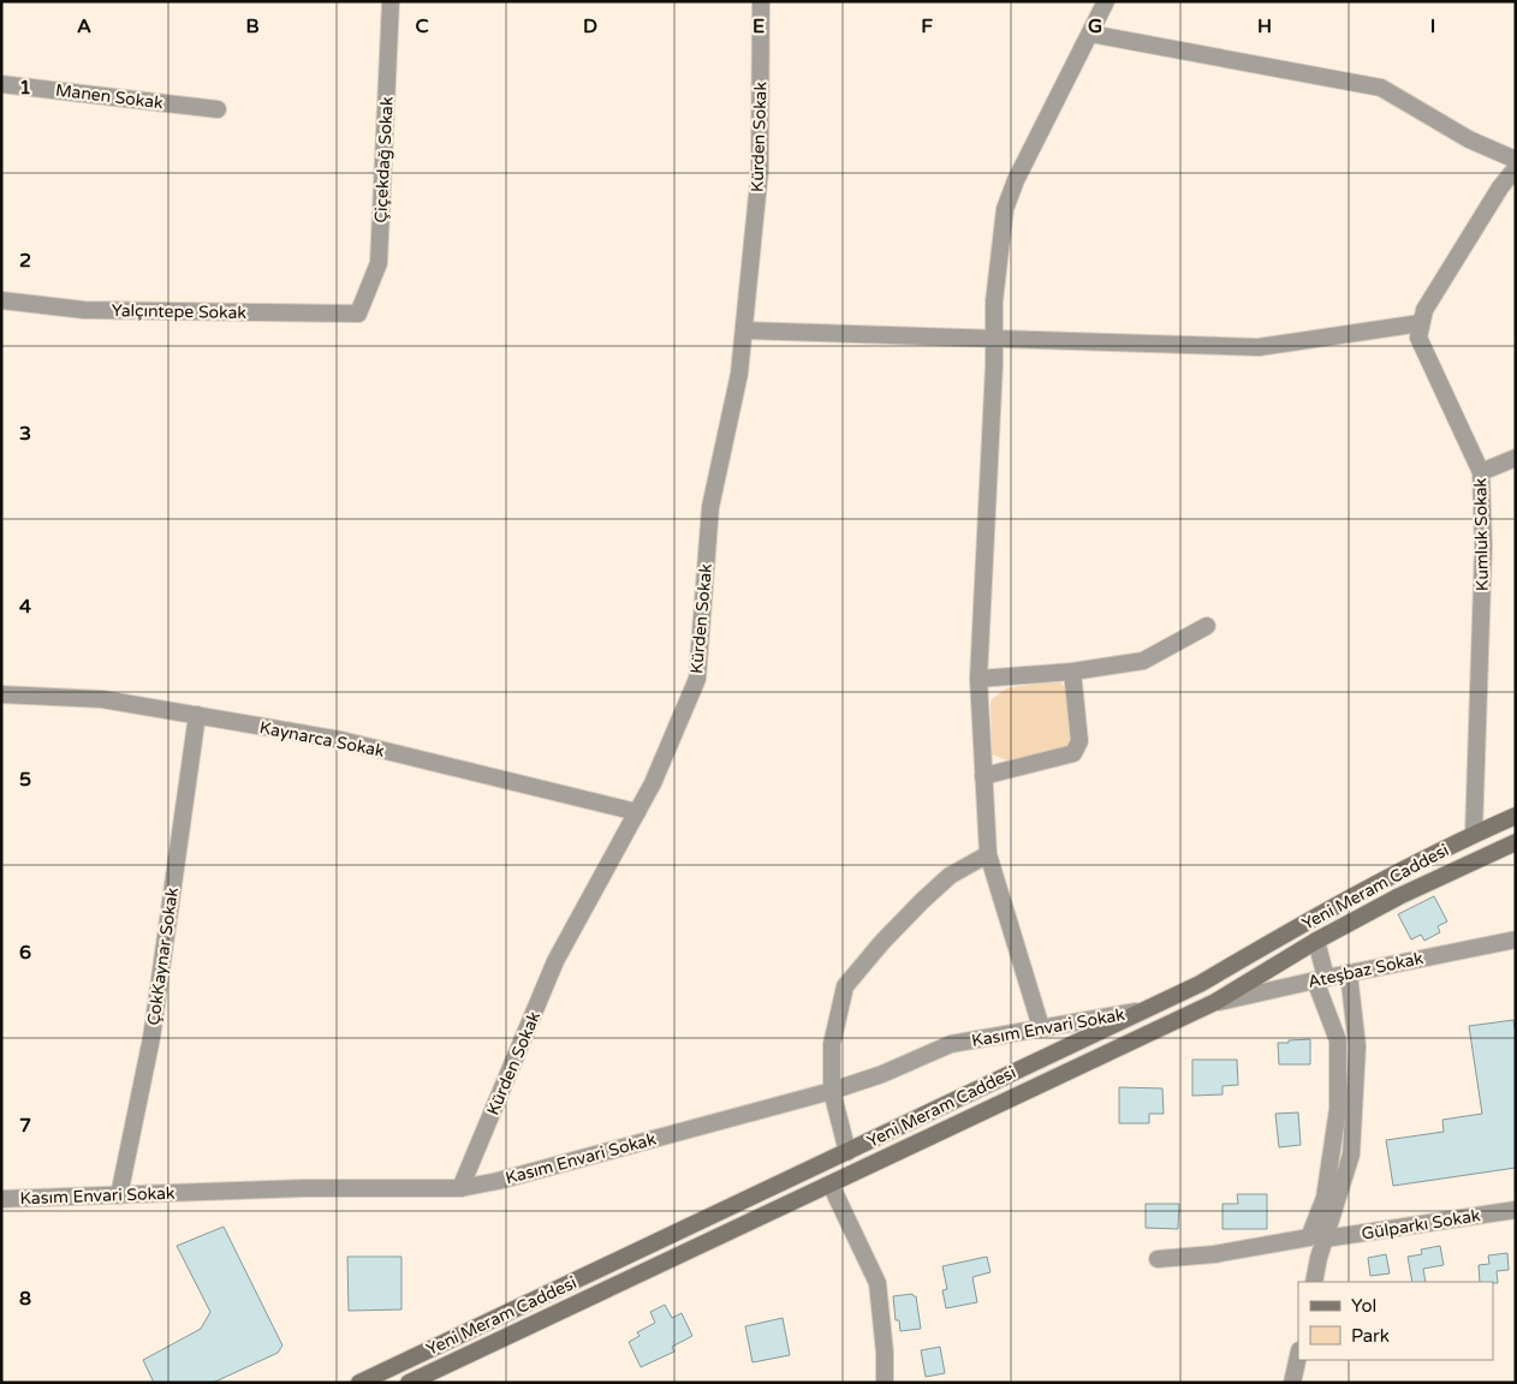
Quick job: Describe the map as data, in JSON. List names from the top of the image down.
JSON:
{
  "streets": {
    "main road": ["Yeni Meram Caddesi"],
    "street": [
      "Manen Sokak",
      "Kürden Sokak",
      "Çiçekdağ Sokak",
      "Yalçıntepe Sokak",
      "Kumluk Sokak",
      "Kaynarca Sokak",
      "ÇokKaynar Sokak",
      "Ateşbaz Sokak",
      "Kasım Envari Sokak",
      "Gülparkı Sokak"
    ]
  },
  "crossings": [
    ["Kürden Sokak", "Kaynarca Sokak"],
    ["Kürden Sokak", "Kasım Envari Sokak"],
    ["Çiçekdağ Sokak", "Yalçıntepe Sokak"],
    ["Kumluk Sokak", "Yeni Meram Caddesi"],
    ["Kaynarca Sokak", "ÇokKaynar Sokak"],
    ["Yeni Meram Caddesi", "Ateşbaz Sokak"],
    ["Yeni Meram Caddesi", "Kasım Envari Sokak"],
    ["ÇokKaynar Sokak", "Kasım Envari Sokak"]
  ],
  "legend": ["Yol", "Park"],
  "grid": {
    "columns": [
      "A",
      "B",
      "C",
      "D",
      "E",
      "F",
      "G",
      "H",
      "I"
    ],
    "rows": [
      "1",
      "2",
      "3",
      "4",
      "5",
      "6",
      "7",
      "8"
    ]
  }
}
